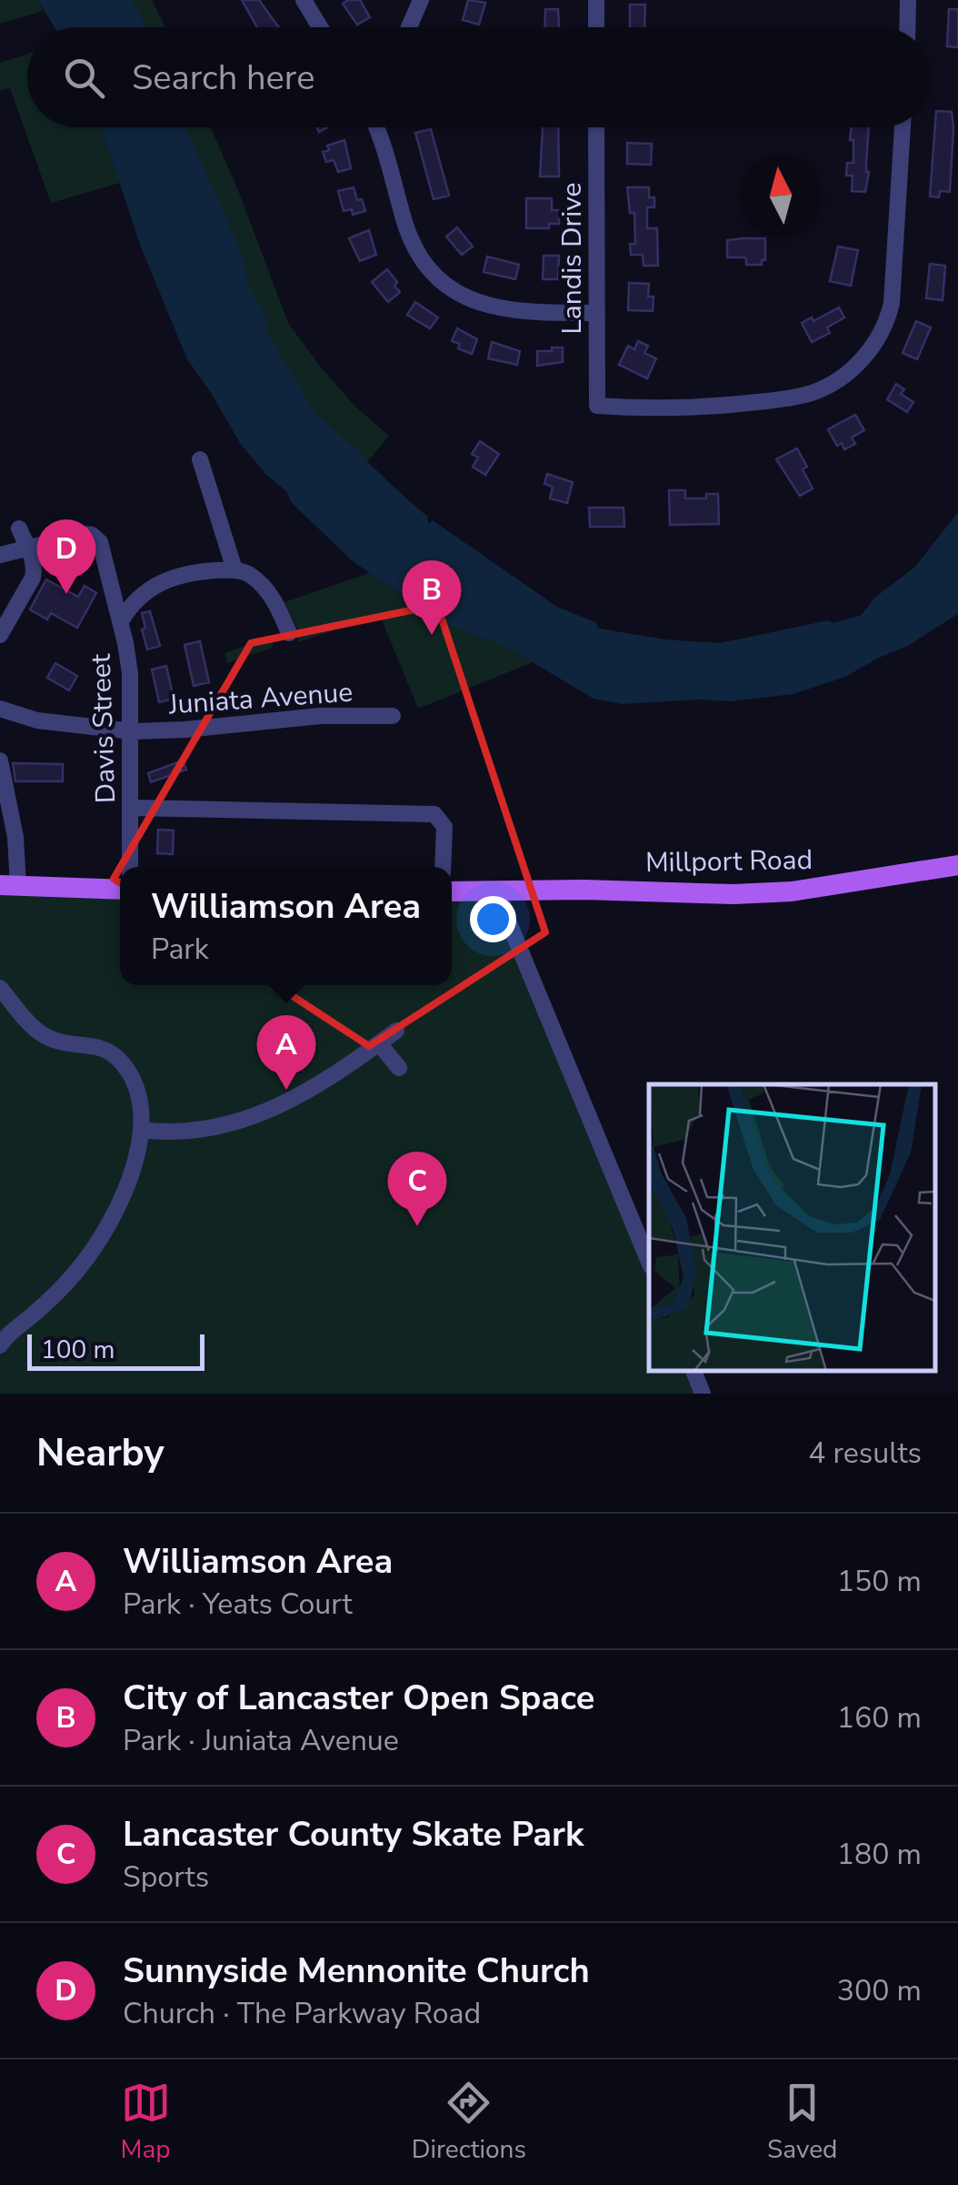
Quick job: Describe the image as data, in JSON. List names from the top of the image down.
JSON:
{
  "streets": {
    "main road": ["Millport Road"],
    "street": ["Landis Drive", "Juniata Avenue", "Davis Street"]
  },
  "crossings": [
    ["Juniata Avenue", "Davis Street"]
  ],
  "scale_bar": "100 m",
  "north": "top",
  "page": {
    "search": "Search here",
    "pins": [
      "D",
      "B",
      "A",
      "C"
    ],
    "popup": ["Williamson Area", "Park"],
    "scale": "100 m",
    "heading": ["Nearby", "4 results"],
    "list": [
      {
        "mark": "A",
        "name": "Williamson Area",
        "note": "Park · Yeats Court",
        "value": "150 m"
      },
      {
        "mark": "B",
        "name": "City of Lancaster Open Space",
        "note": "Park · Juniata Avenue",
        "value": "160 m"
      },
      {
        "mark": "C",
        "name": "Lancaster County Skate Park",
        "note": "Sports",
        "value": "180 m"
      },
      {
        "mark": "D",
        "name": "Sunnyside Mennonite Church",
        "note": "Church · The Parkway Road",
        "value": "300 m"
      }
    ],
    "nav": ["Map", "Directions", "Saved"]
  }
}
